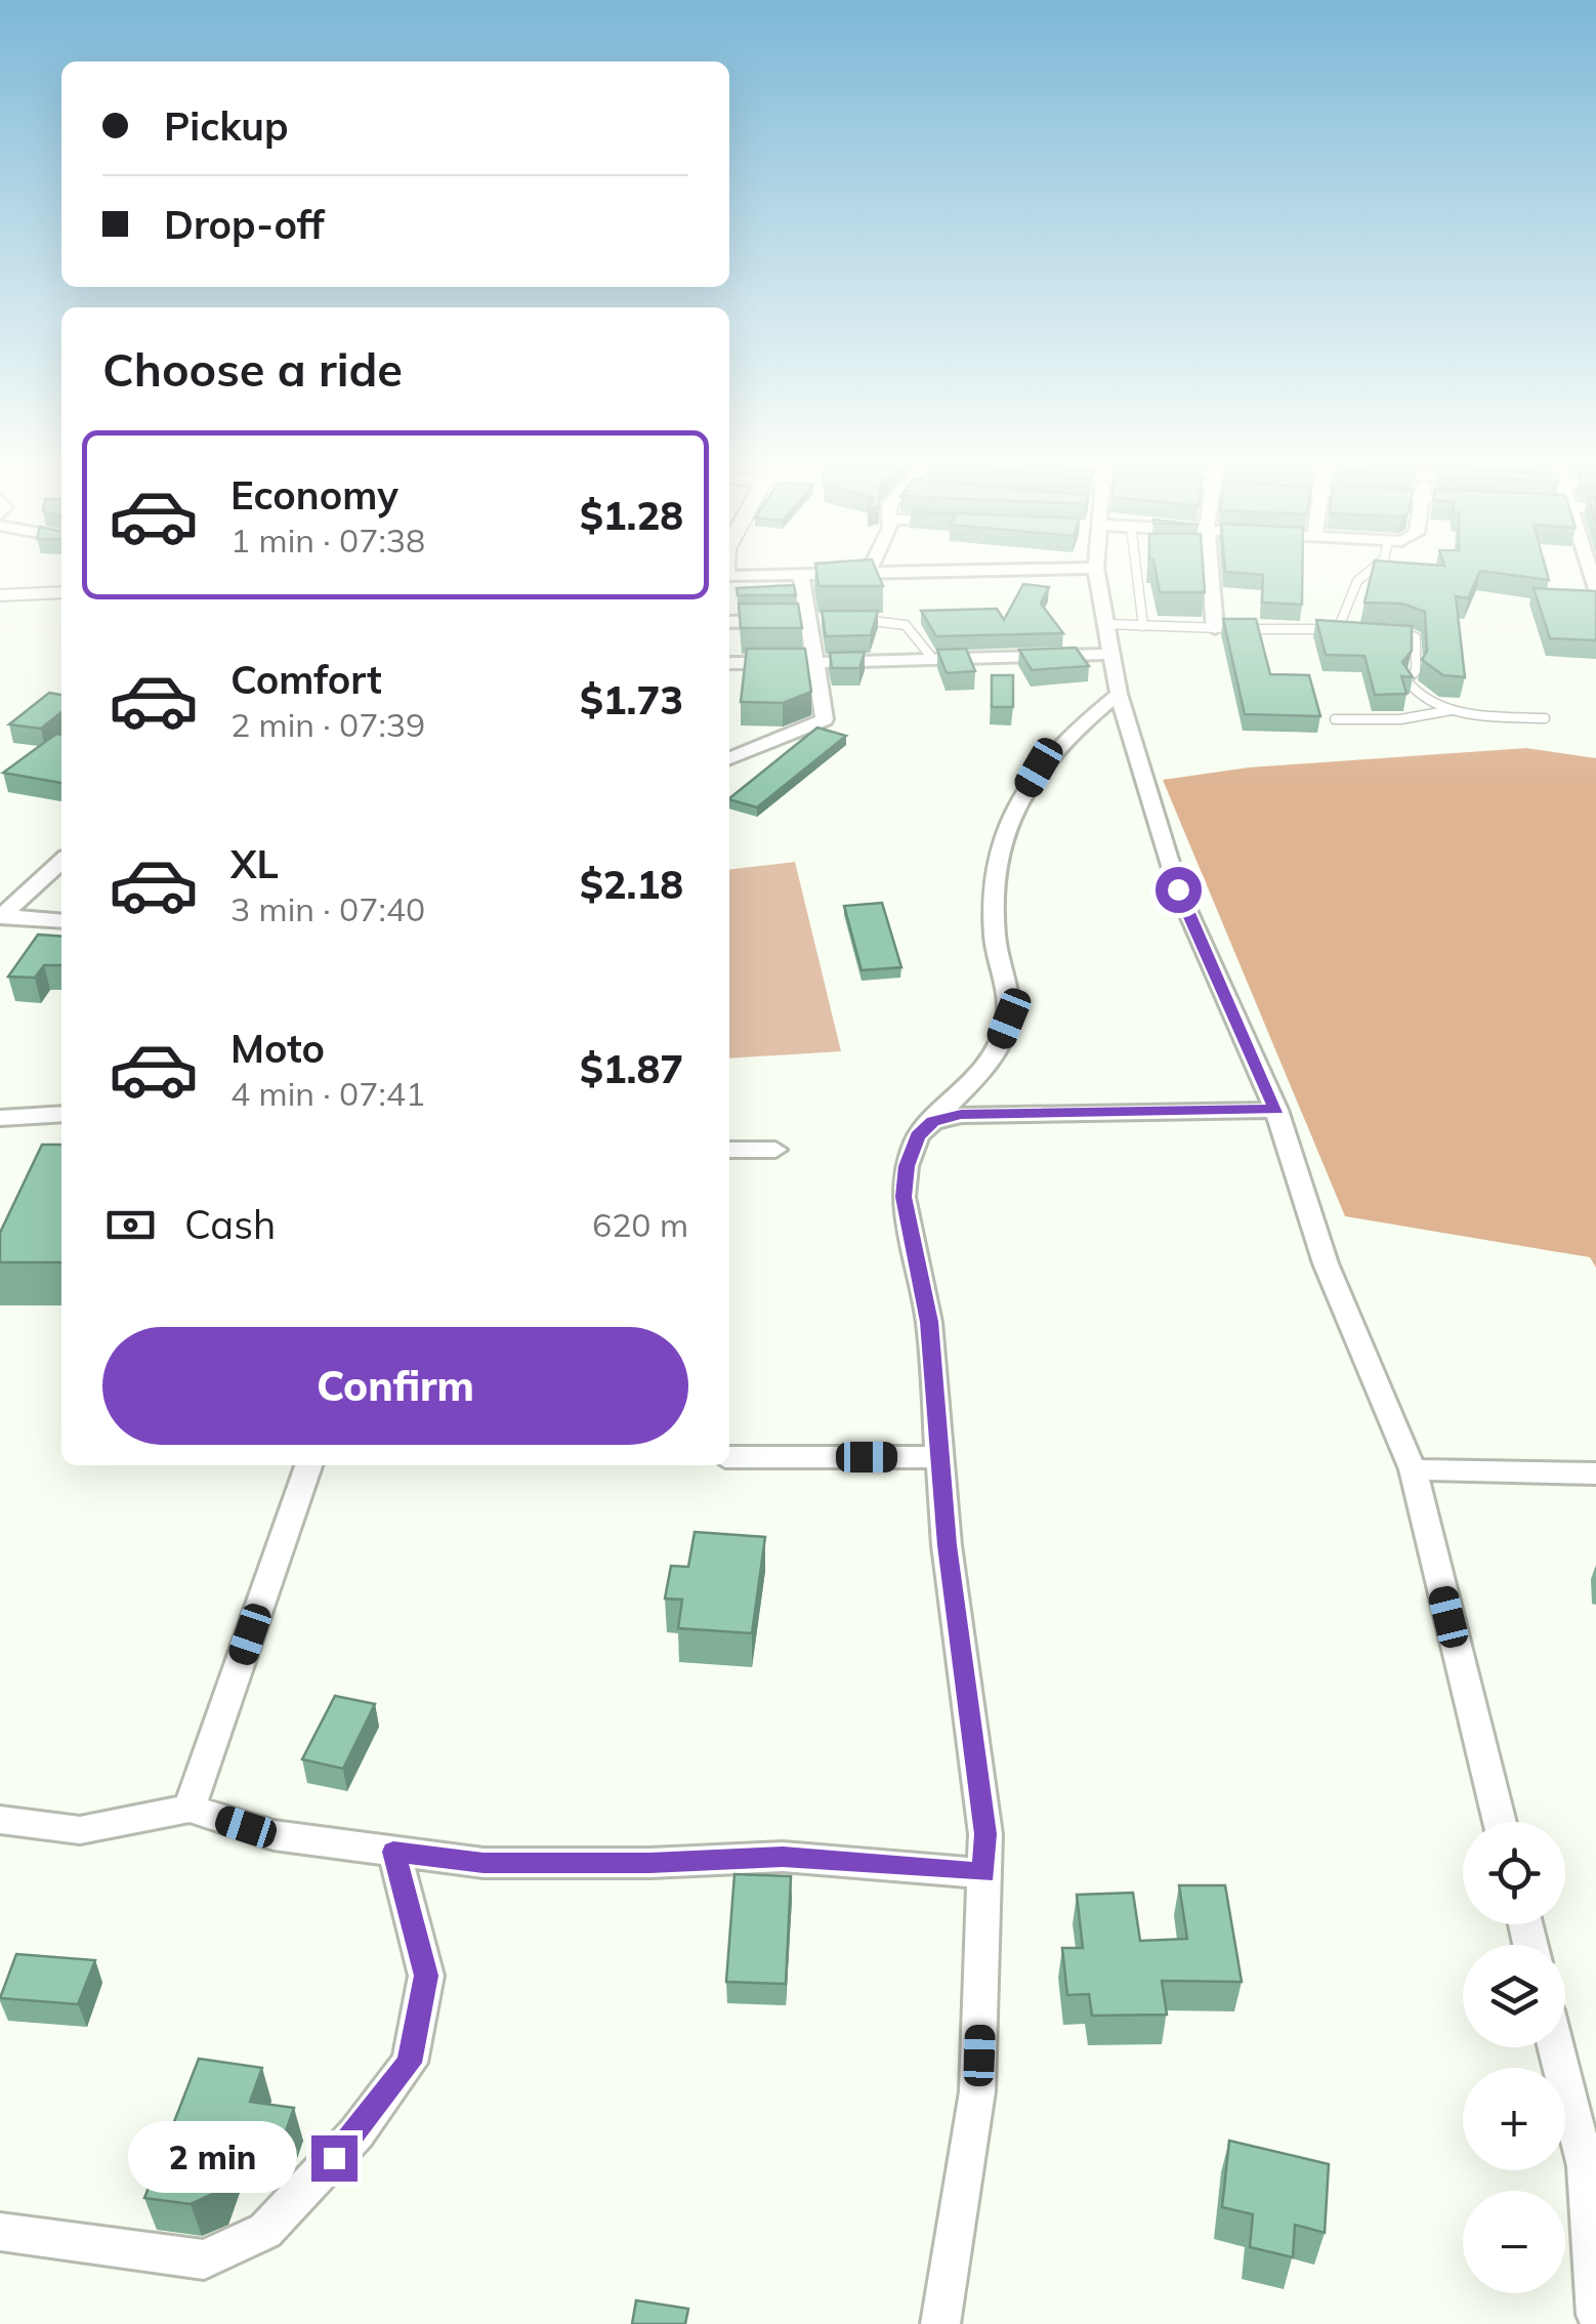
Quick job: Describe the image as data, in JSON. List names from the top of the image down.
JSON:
{
  "page": {
    "banner": ["Pickup", "Drop-off"],
    "heading": "Choose a ride",
    "list": [
      {
        "name": "Economy",
        "note": "1 min · 07:38",
        "value": "$1.28"
      },
      {
        "name": "Comfort",
        "note": "2 min · 07:39",
        "value": "$1.73"
      },
      {
        "name": "XL",
        "note": "3 min · 07:40",
        "value": "$2.18"
      },
      {
        "name": "Moto",
        "note": "4 min · 07:41",
        "value": "$1.87"
      }
    ],
    "pay": ["Cash", "620 m"],
    "buttons": "Confirm",
    "map_buttons": ["+", "−"],
    "bubble": "2 min"
  }
}
